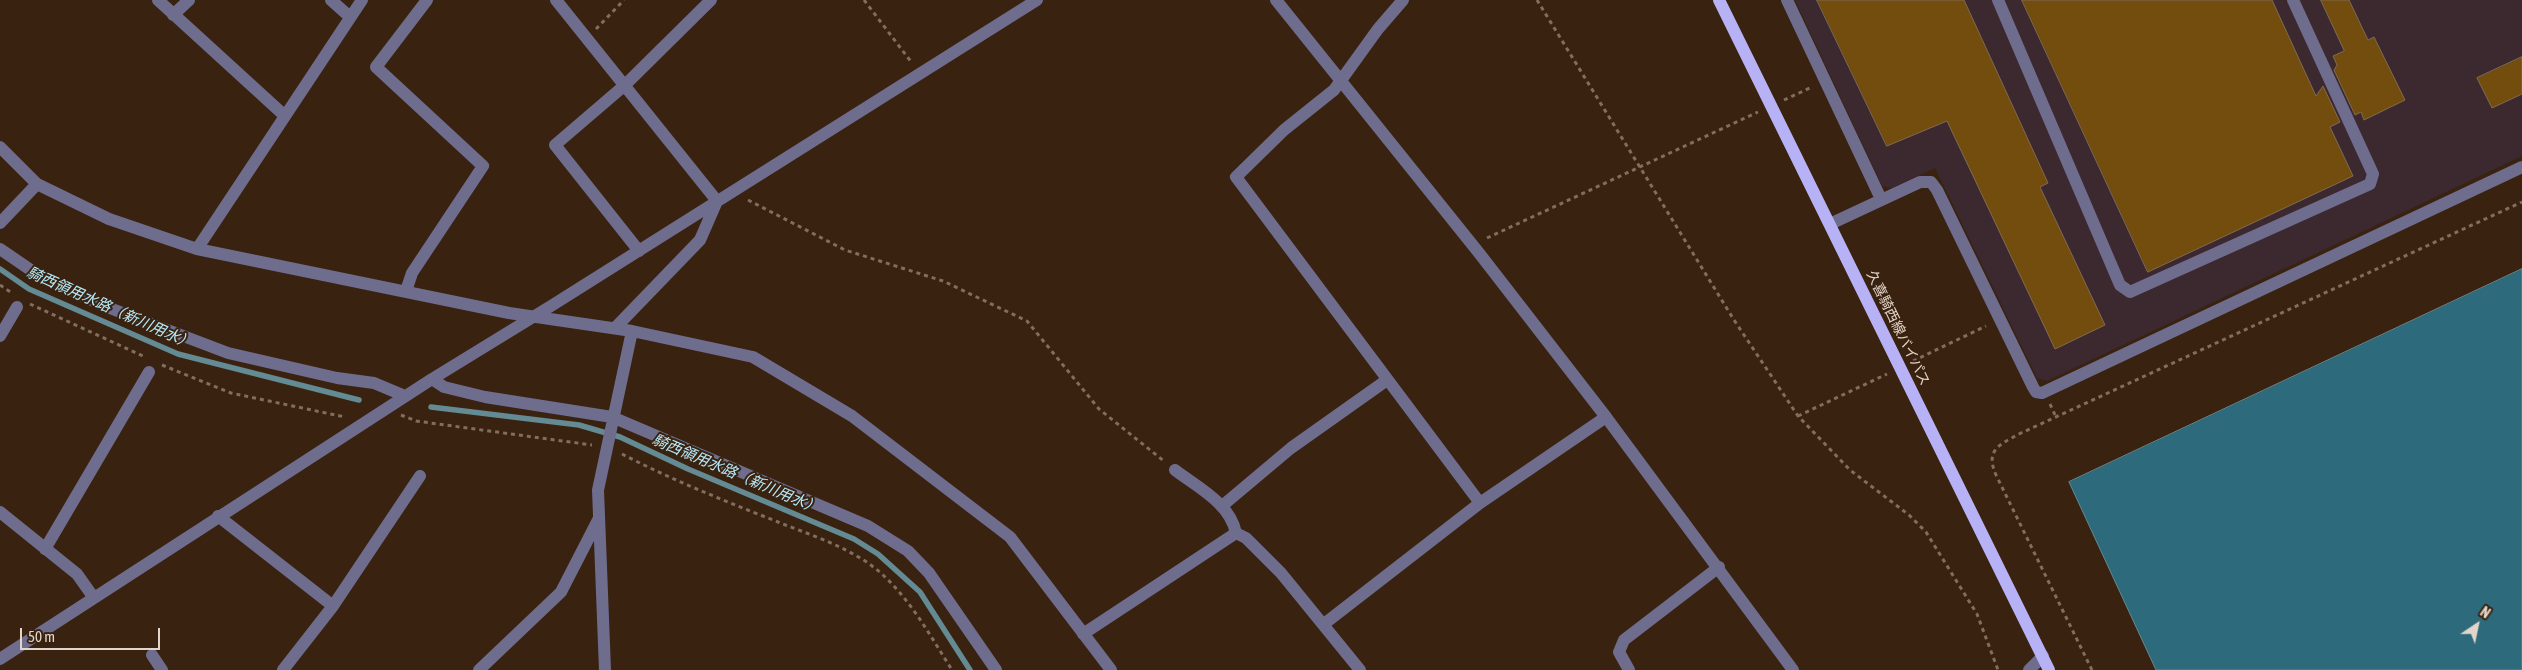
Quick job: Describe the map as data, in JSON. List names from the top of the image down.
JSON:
{
  "streets": {
    "main road": ["久喜騎西線バイパス"]
  },
  "water": ["騎西領用水路（新川用水）"],
  "scale_bar": "50 m",
  "north": "top right"
}
